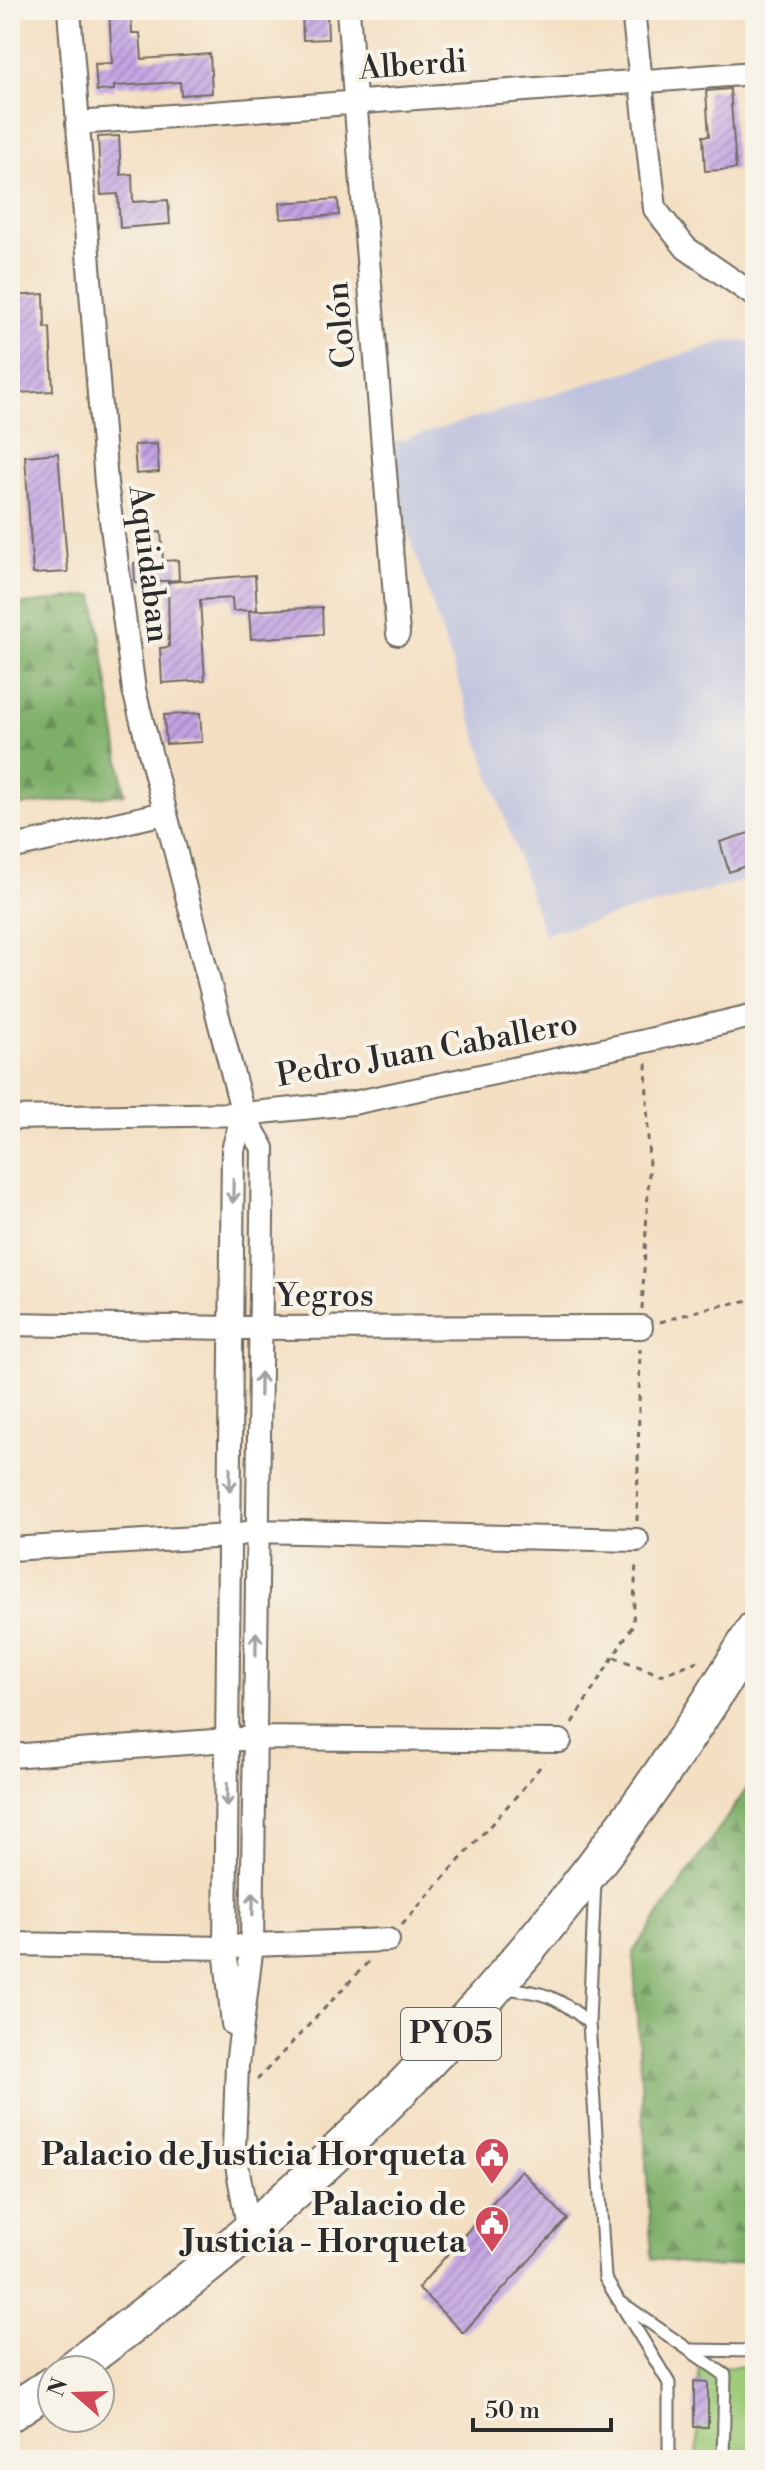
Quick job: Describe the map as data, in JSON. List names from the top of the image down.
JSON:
{
  "streets": {
    "highway": ["PY05"],
    "street": [
      "Alberdi",
      "Colón",
      "Aquidaban",
      "Pedro Juan Caballero",
      "Yegros"
    ]
  },
  "crossings": [
    ["Alberdi", "Colón"],
    ["Alberdi", "Aquidaban"],
    ["Aquidaban", "Pedro Juan Caballero"]
  ],
  "places": {
    "public building": ["Palacio de Justicia Horqueta", "Palacio de Justicia - Horqueta"]
  },
  "scale_bar": "50 m",
  "north": "left"
}
